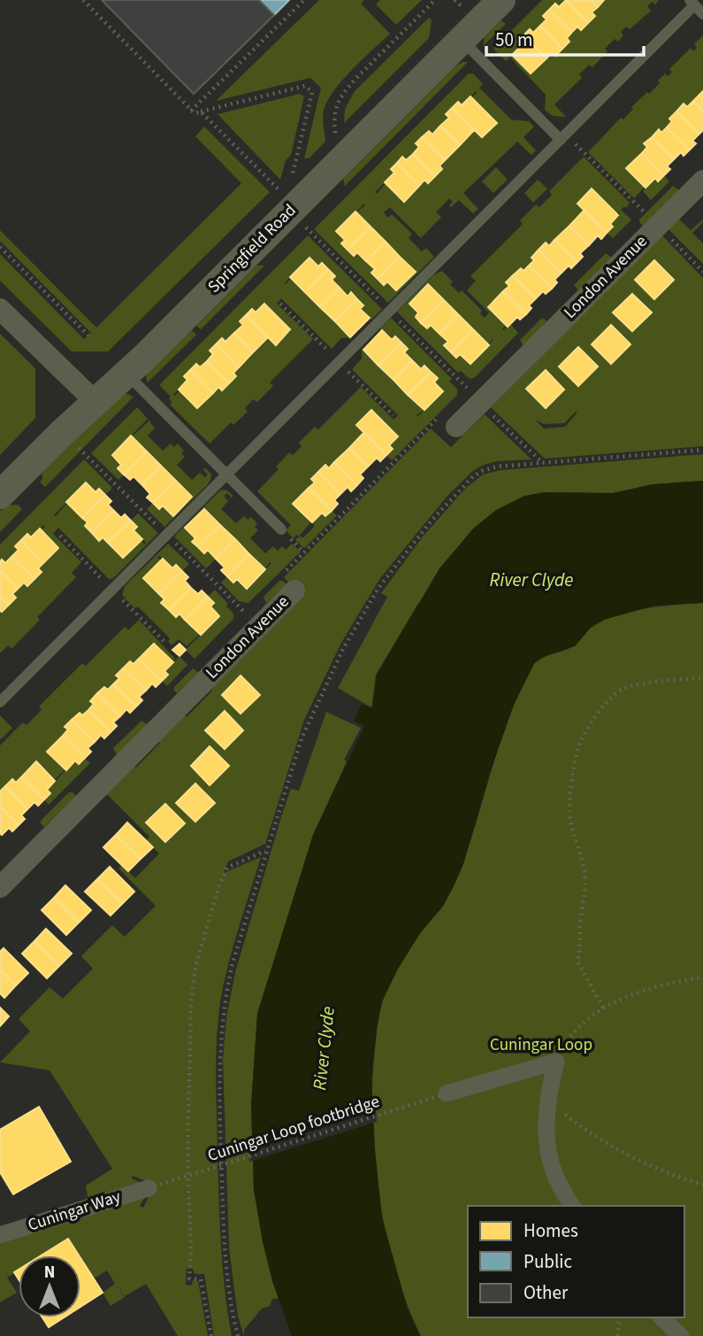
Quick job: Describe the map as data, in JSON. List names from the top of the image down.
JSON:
{
  "streets": {
    "street": ["Springfield Road", "London Avenue", "Cuningar Way"],
    "path": ["Cuningar Loop footbridge"]
  },
  "crossings": [
    ["Cuningar Loop footbridge", "Cuningar Way"]
  ],
  "water": ["River Clyde"],
  "parks": ["Cuningar Loop"],
  "legend": ["Homes", "Public", "Other"],
  "scale_bar": "50 m",
  "north": "top"
}
